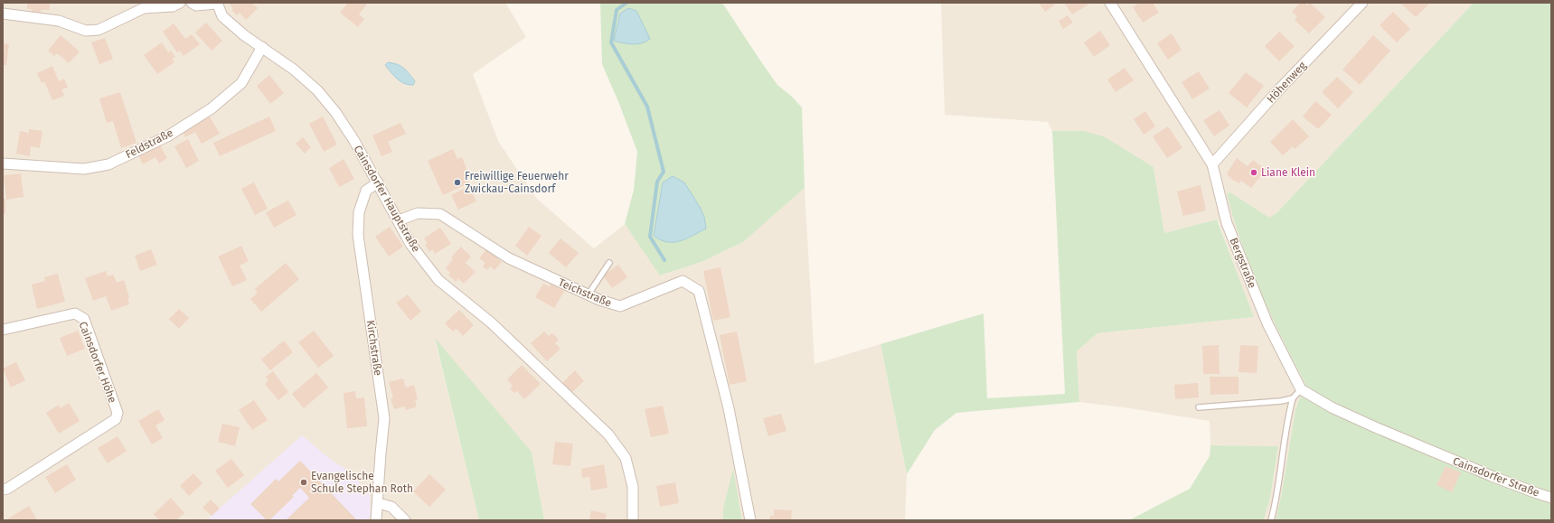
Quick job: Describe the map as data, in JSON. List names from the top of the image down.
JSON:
{
  "streets": {
    "street": [
      "Höhenweg",
      "Feldstraße",
      "Cainsdorfer Hauptstraße",
      "Bergstraße",
      "Teichstraße",
      "Kirchstraße",
      "Cainsdorfer Höhe",
      "Cainsdorfer Straße"
    ]
  },
  "crossings": [
    ["Höhenweg", "Bergstraße"],
    ["Feldstraße", "Cainsdorfer Hauptstraße"],
    ["Cainsdorfer Hauptstraße", "Teichstraße"],
    ["Cainsdorfer Hauptstraße", "Kirchstraße"],
    ["Bergstraße", "Cainsdorfer Straße"]
  ],
  "places": ["Liane Klein", "Freiwillige Feuerwehr Zwickau-Cainsdorf", "Evangelische Schule Stephan Roth"]
}
